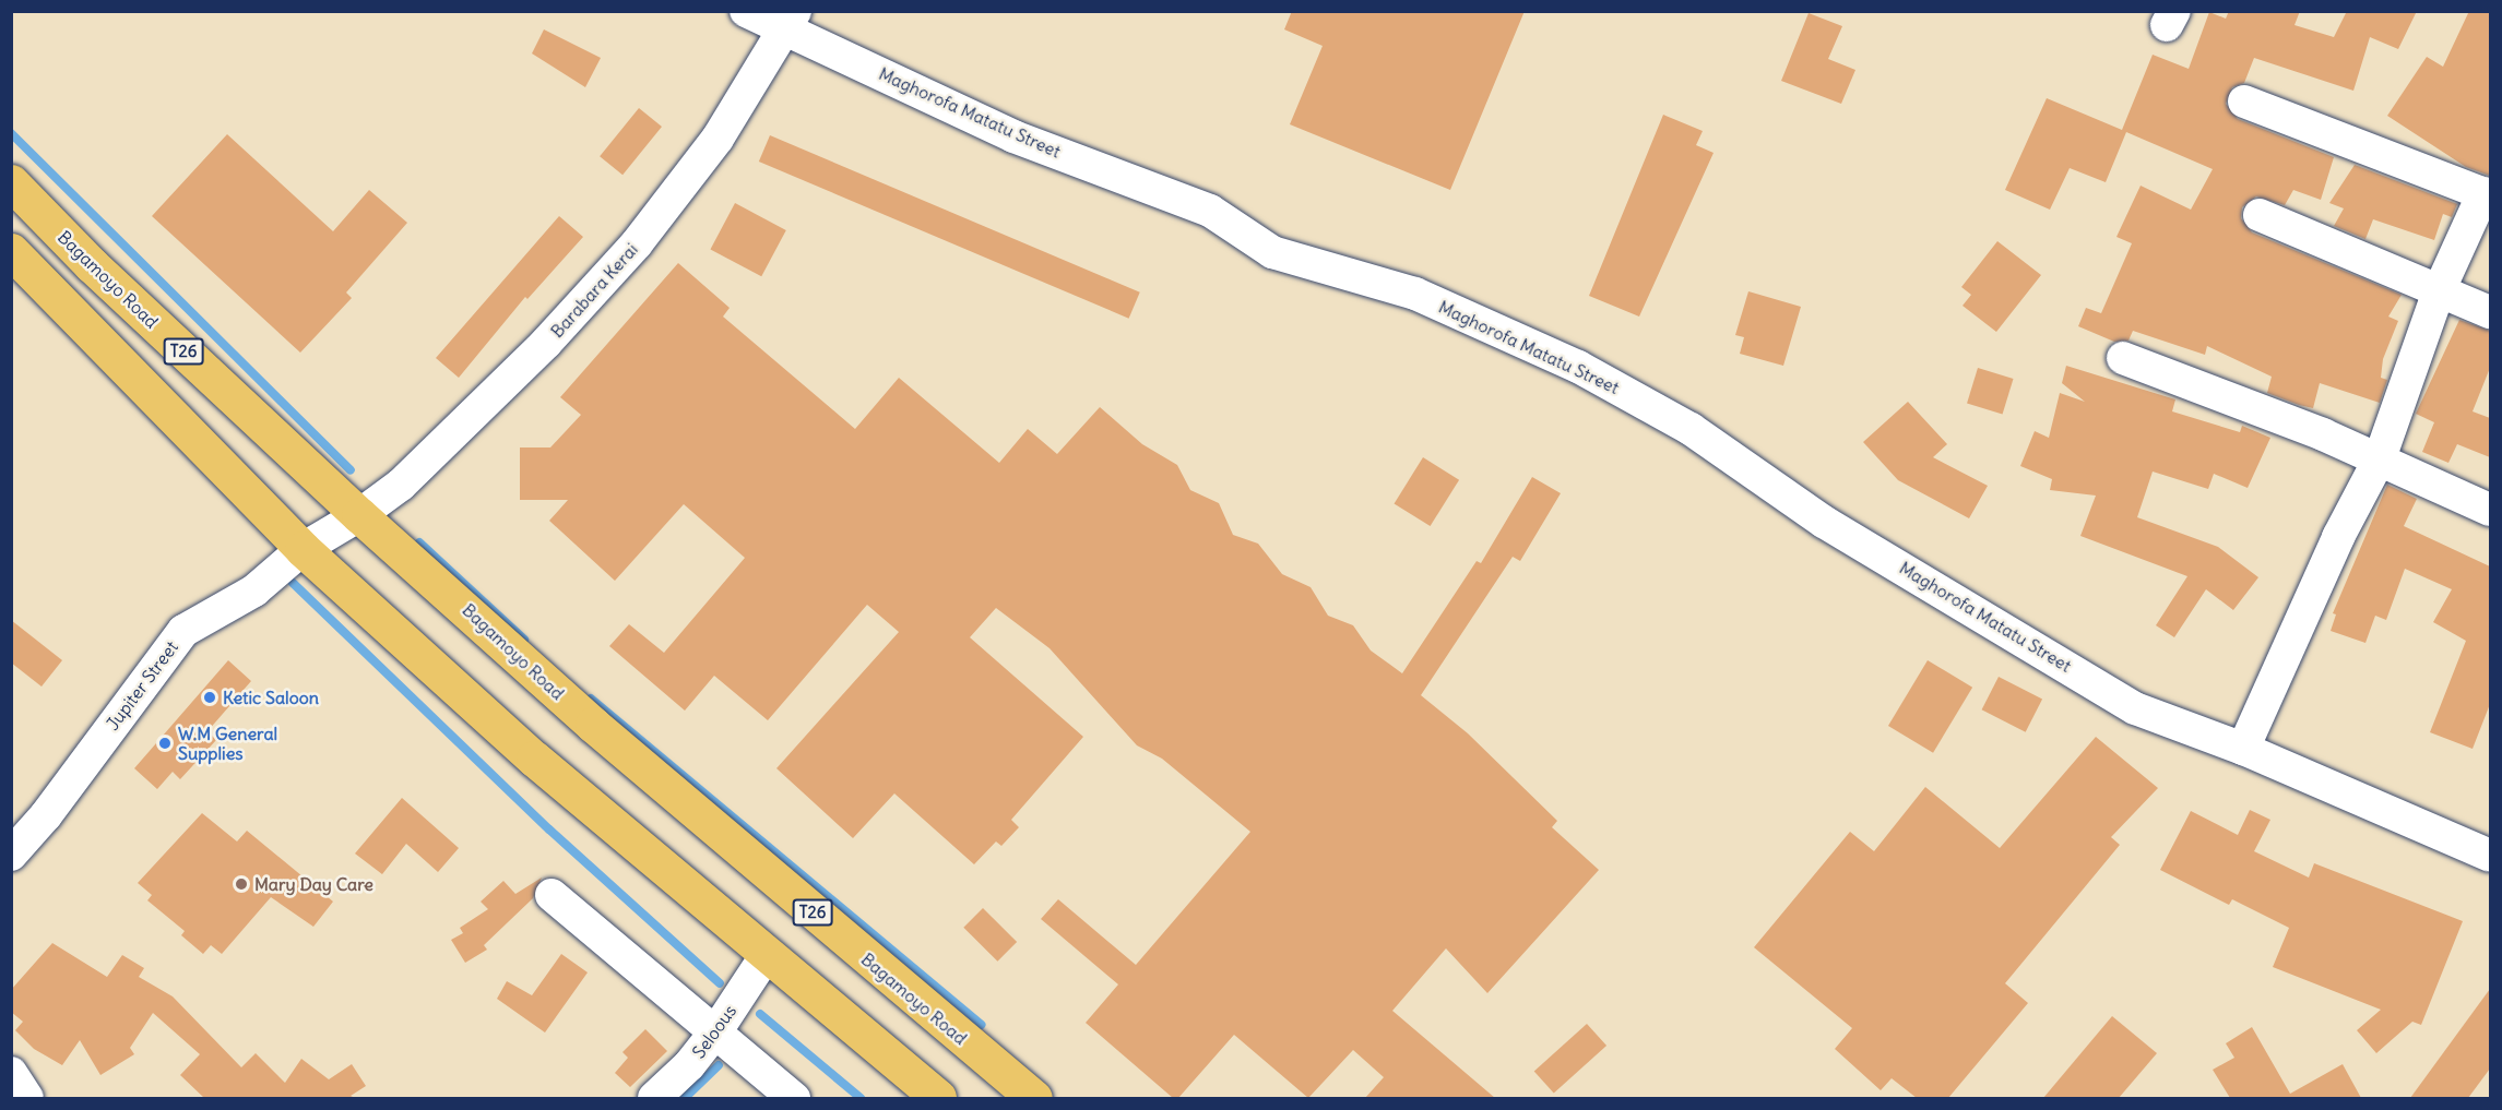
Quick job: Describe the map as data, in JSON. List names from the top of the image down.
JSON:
{
  "streets": {
    "highway": ["Bagamoyo Road", "T26"],
    "street": [
      "Maghorofa Matatu Street",
      "Barabara Kerai",
      "Jupiter Street",
      "Seloous"
    ]
  },
  "crossings": [
    ["Maghorofa Matatu Street", "Barabara Kerai"],
    ["Bagamoyo Road", "Barabara Kerai"],
    ["Barabara Kerai", "Jupiter Street"]
  ],
  "places": ["Ketic Saloon", "W.M General Supplies", "Mary Day Care"]
}
